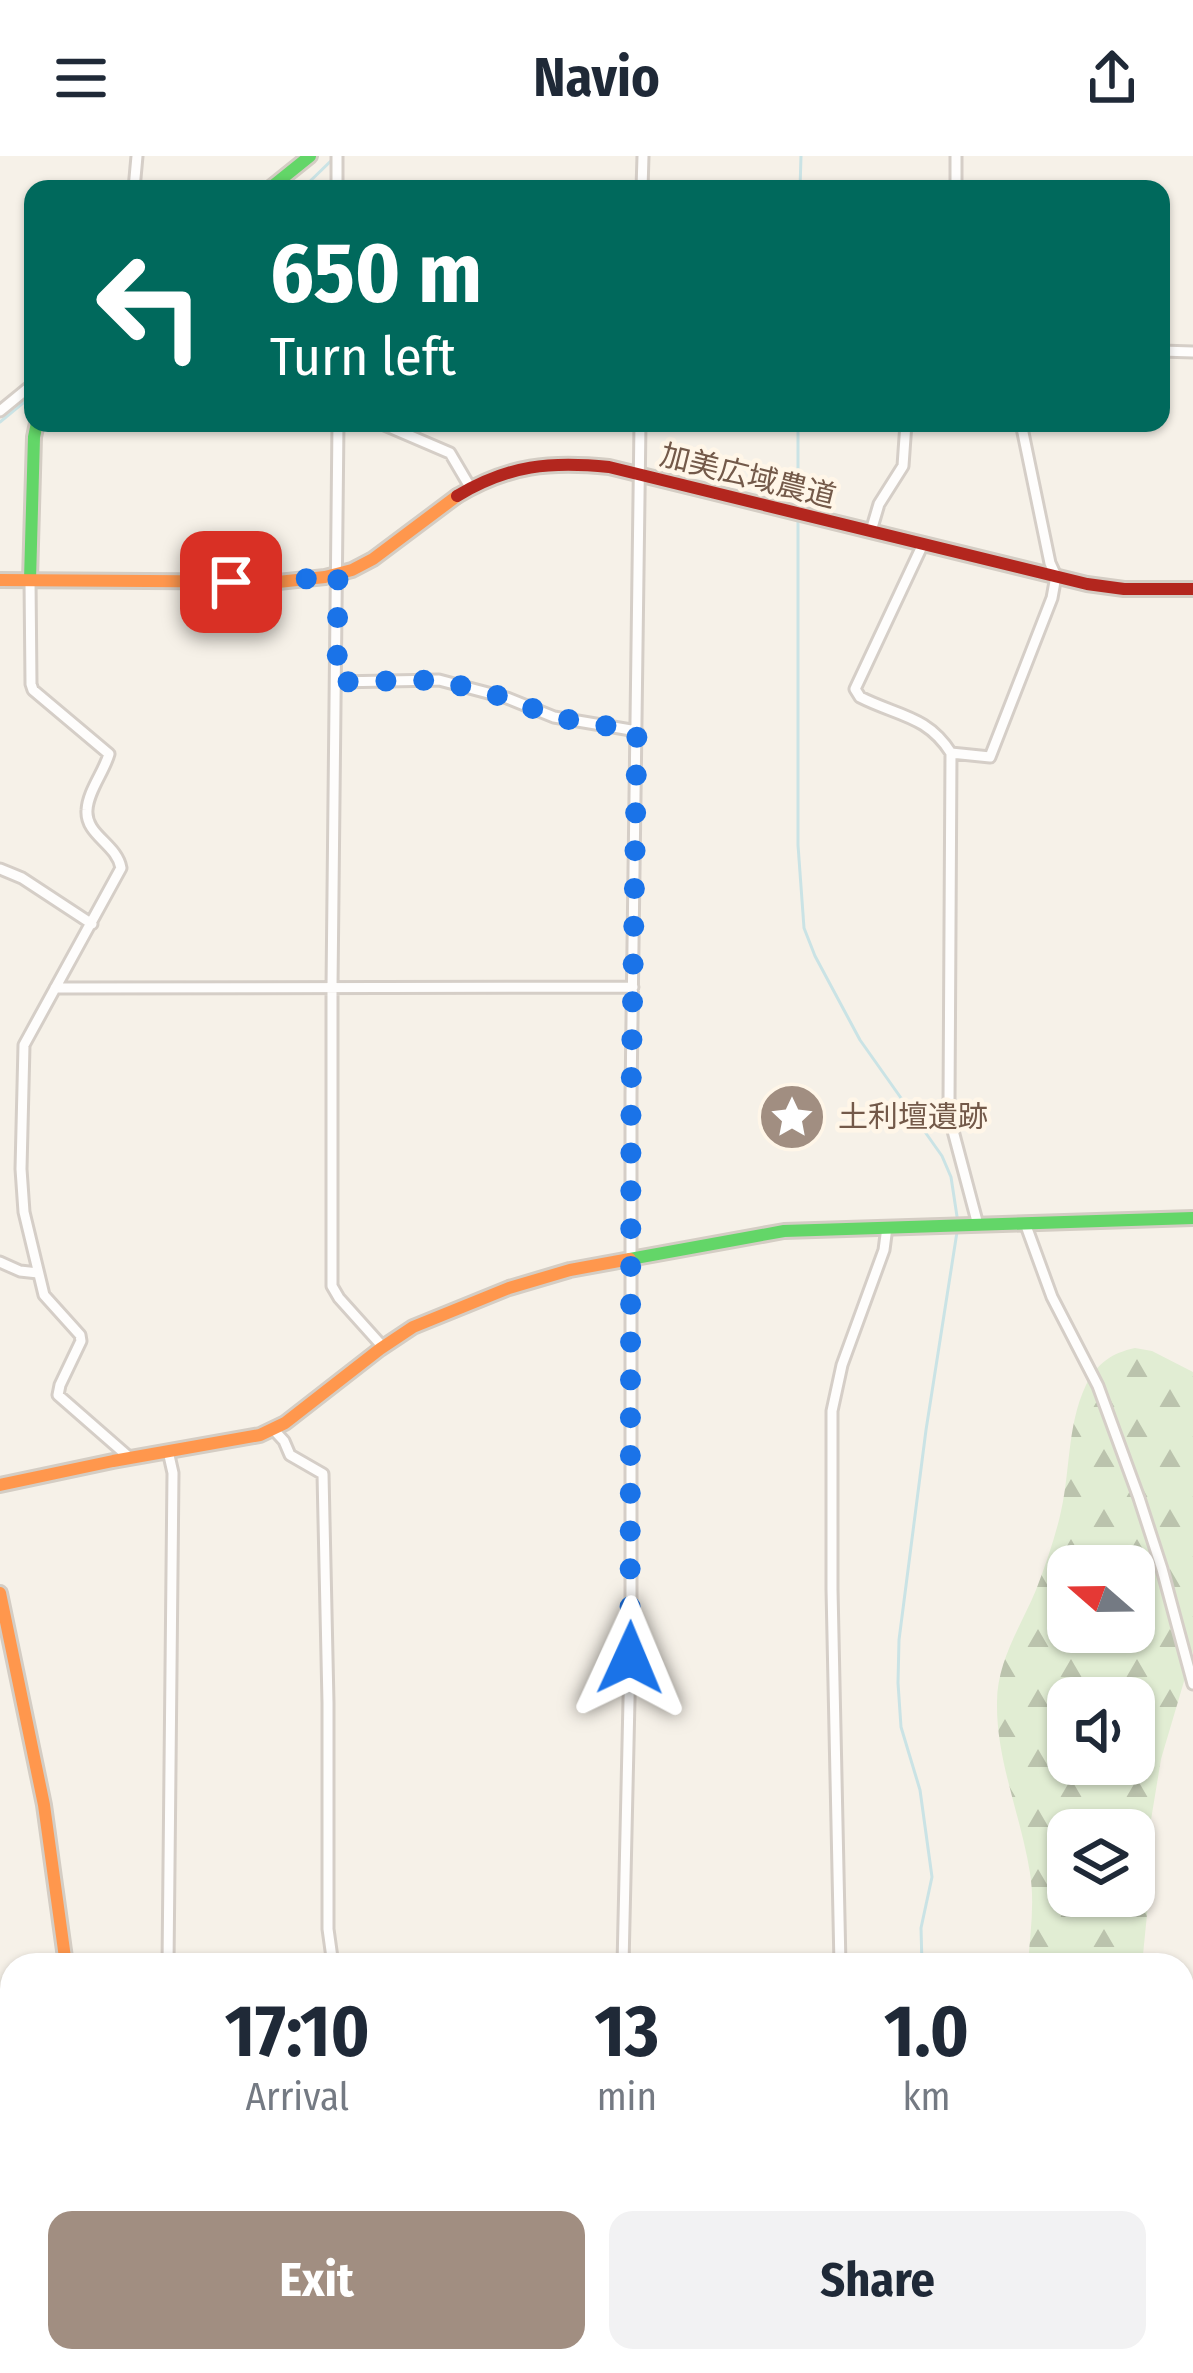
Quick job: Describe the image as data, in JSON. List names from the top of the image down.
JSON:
{
  "streets": {
    "street": ["加美広域農道"]
  },
  "places": {
    "place": ["土利壇遺跡"]
  },
  "north": "left",
  "page": {
    "header": "Navio",
    "turn": ["650 m", "Turn left"],
    "eta": [
      "17:10",
      "Arrival",
      "13",
      "min",
      "1.0",
      "km"
    ],
    "buttons": ["Exit", "Share"]
  }
}
